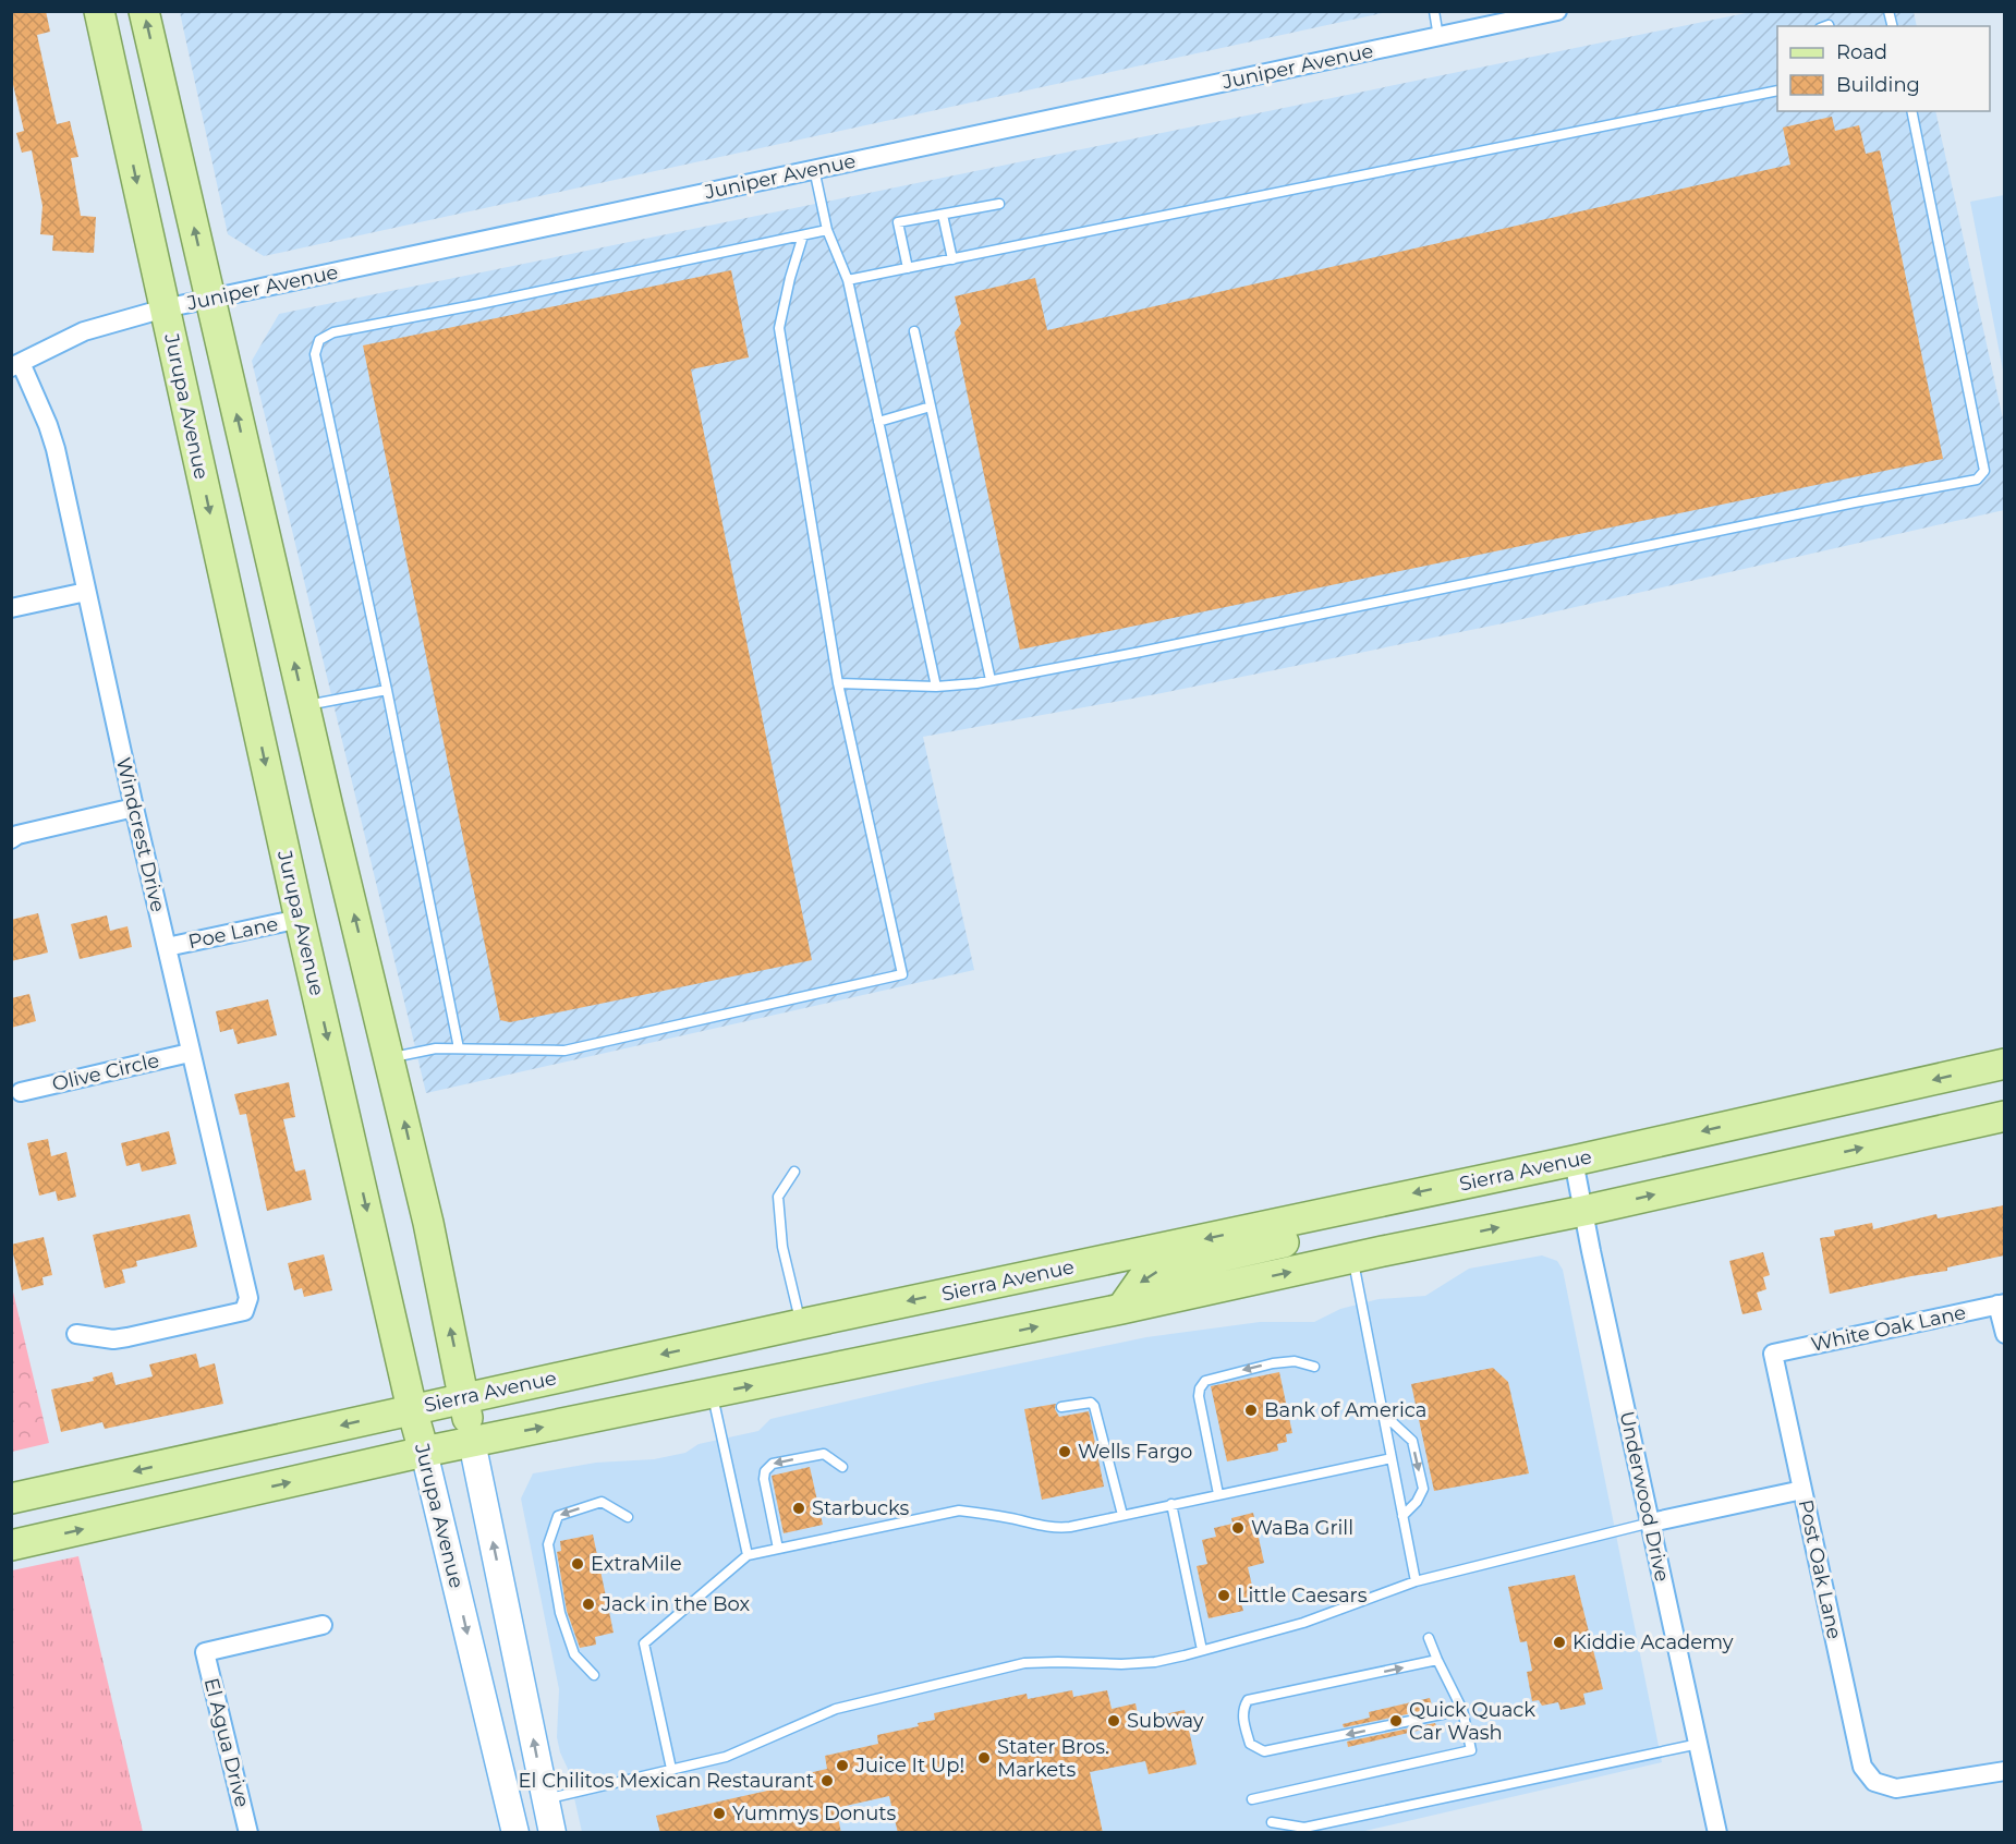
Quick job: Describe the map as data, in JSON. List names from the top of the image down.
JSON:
{
  "streets": {
    "main road": ["Jurupa Avenue", "Sierra Avenue"],
    "street": [
      "Juniper Avenue",
      "Windcrest Drive",
      "Poe Lane",
      "Olive Circle",
      "White Oak Lane",
      "Underwood Drive",
      "Post Oak Lane",
      "El Agua Drive"
    ]
  },
  "crossings": [
    ["Juniper Avenue", "Jurupa Avenue"],
    ["Juniper Avenue", "Windcrest Drive"],
    ["Jurupa Avenue", "Poe Lane"],
    ["Jurupa Avenue", "Sierra Avenue"],
    ["Windcrest Drive", "Poe Lane"],
    ["Windcrest Drive", "Olive Circle"],
    ["Sierra Avenue", "Underwood Drive"],
    ["White Oak Lane", "Post Oak Lane"]
  ],
  "places": [
    "Bank of America",
    "Wells Fargo",
    "Starbucks",
    "WaBa Grill",
    "ExtraMile",
    "Little Caesars",
    "Jack in the Box",
    "Kiddie Academy",
    "Subway",
    "Quick Quack Car Wash",
    "Stater Bros. Markets",
    "Juice It Up!",
    "El Chilitos Mexican Restaurant",
    "Yummys Donuts"
  ],
  "legend": ["Road", "Building"]
}
